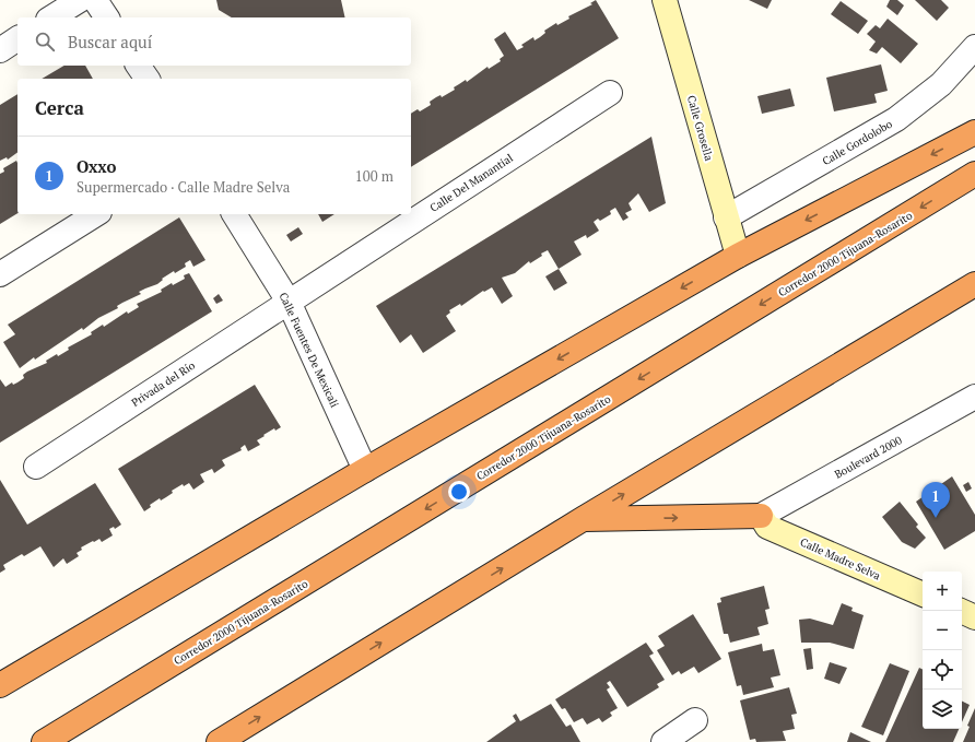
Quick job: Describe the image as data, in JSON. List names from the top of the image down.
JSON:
{
  "streets": {
    "highway": ["Corredor 2000 Tijuana-Rosarito"],
    "street": [
      "Calle Grosella",
      "Calle Gordolobo",
      "Calle Del Manantial",
      "Calle Fuentes De Mexicali",
      "Privada del Río",
      "Boulevard 2000",
      "Calle Madre Selva"
    ]
  },
  "crossings": [
    ["Calle Grosella", "Calle Gordolobo"],
    ["Calle Del Manantial", "Calle Fuentes De Mexicali"],
    ["Calle Del Manantial", "Privada del Río"],
    ["Calle Fuentes De Mexicali", "Privada del Río"],
    ["Boulevard 2000", "Calle Madre Selva"]
  ],
  "page": {
    "search": "Buscar aquí",
    "heading": "Cerca",
    "list": [
      {
        "mark": "1",
        "name": "Oxxo",
        "note": "Supermercado · Calle Madre Selva",
        "value": "100 m"
      }
    ],
    "pins": "1",
    "map_buttons": ["+", "−"]
  }
}
